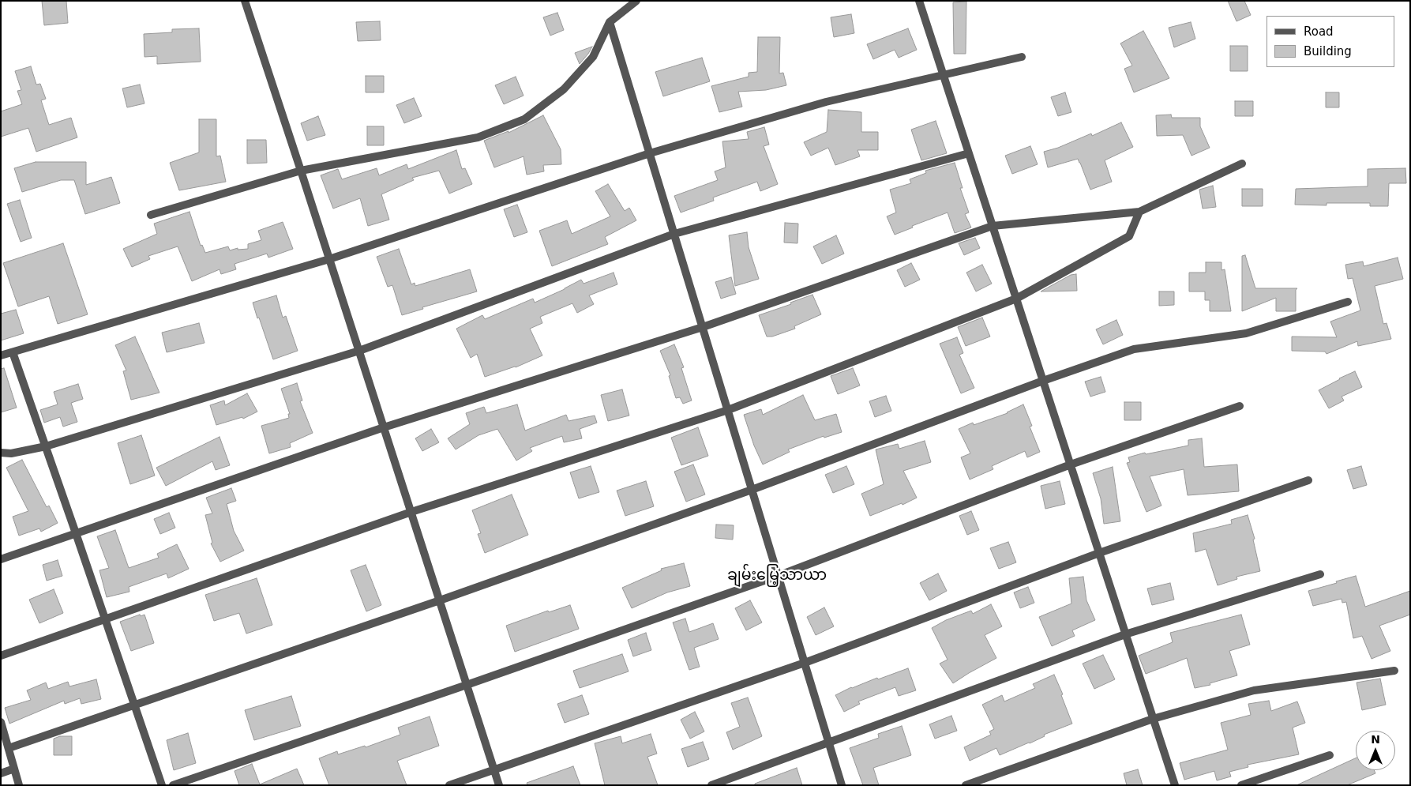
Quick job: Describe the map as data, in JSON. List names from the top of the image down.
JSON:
{
  "districts": ["ချမ်းမြေ့သာယာ"],
  "legend": ["Road", "Building"],
  "north": "top"
}
